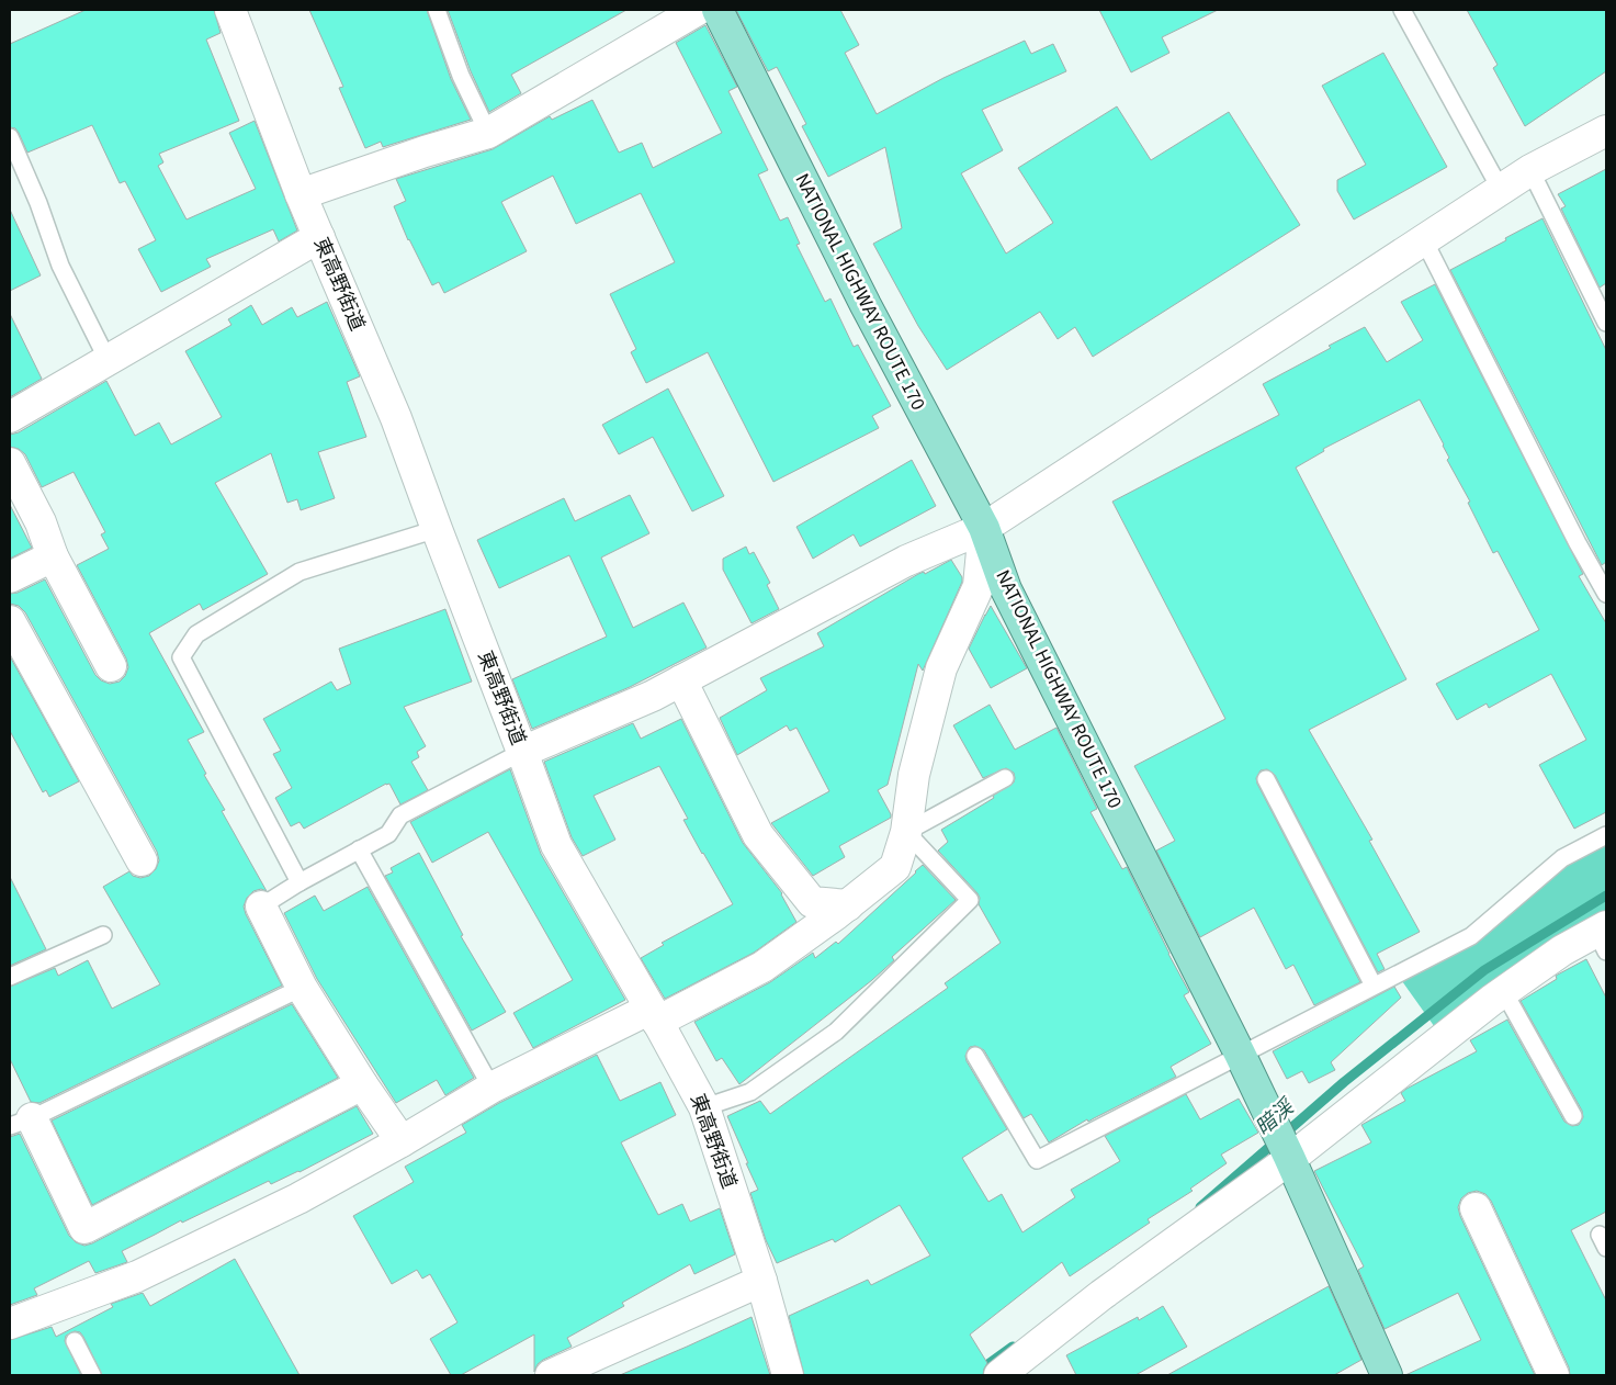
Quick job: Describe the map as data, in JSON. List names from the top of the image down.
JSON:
{
  "streets": {
    "highway": ["NATIONAL HIGHWAY ROUTE 170"],
    "street": ["東高野街道"]
  },
  "water": ["暗渓"]
}
